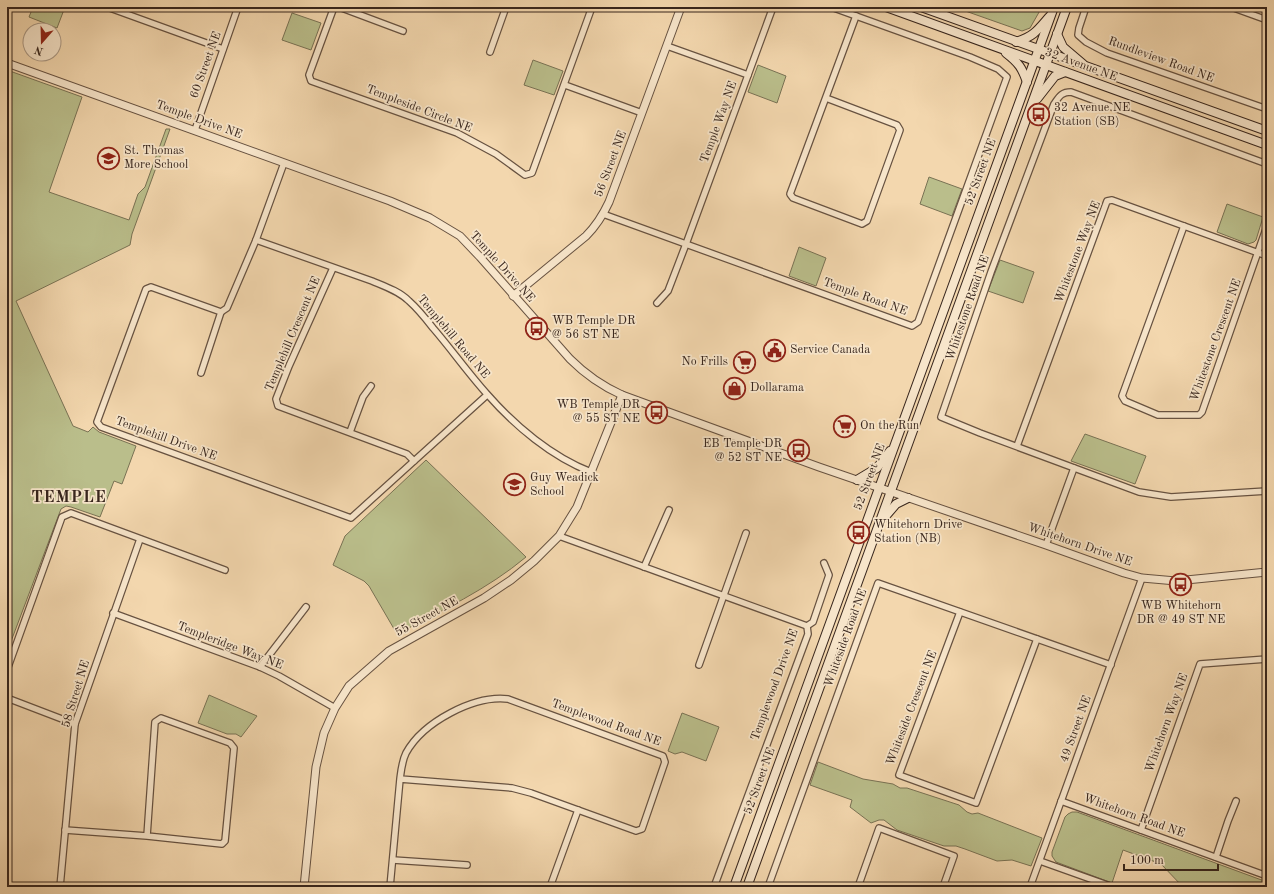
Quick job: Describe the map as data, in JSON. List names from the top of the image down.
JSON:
{
  "streets": {
    "main road": ["32 Avenue NE", "52 Street NE"],
    "street": [
      "Rundleview Road NE",
      "60 Street NE",
      "Templeside Circle NE",
      "Temple Drive NE",
      "Temple Way NE",
      "56 Street NE",
      "Whitestone Way NE",
      "Temple Road NE",
      "Whitestone Road NE",
      "Templehill Crescent NE",
      "Templehill Road NE",
      "Whitestone Crescent NE",
      "Templehill Drive NE",
      "Whitehorn Drive NE",
      "55 Street NE",
      "Whiteside Road NE",
      "Templeridge Way NE",
      "Templewood Drive NE",
      "58 Street NE",
      "Whiteside Crescent NE",
      "Templewood Road NE",
      "Whitehorn Way NE",
      "49 Street NE",
      "Whitehorn Road NE"
    ]
  },
  "crossings": [
    ["60 Street NE", "Temple Drive NE"],
    ["32 Avenue NE", "52 Street NE"],
    ["Temple Drive NE", "56 Street NE"],
    ["Temple Drive NE", "52 Street NE"],
    ["Temple Drive NE", "Whitehorn Drive NE"],
    ["Temple Drive NE", "55 Street NE"],
    ["Temple Way NE", "Temple Road NE"],
    ["56 Street NE", "Temple Road NE"],
    ["52 Street NE", "Whitehorn Drive NE"],
    ["Whitestone Way NE", "Whitestone Road NE"],
    ["Whitestone Way NE", "Whitestone Crescent NE"],
    ["Templehill Crescent NE", "Templehill Road NE"],
    ["Templehill Crescent NE", "Templehill Drive NE"],
    ["Templehill Road NE", "Templehill Drive NE"],
    ["Templehill Road NE", "55 Street NE"],
    ["Whitehorn Drive NE", "49 Street NE"],
    ["55 Street NE", "Templeridge Way NE"],
    ["55 Street NE", "Templewood Drive NE"],
    ["Whiteside Road NE", "Whiteside Crescent NE"],
    ["Whiteside Road NE", "49 Street NE"],
    ["Templeridge Way NE", "58 Street NE"],
    ["Whitehorn Way NE", "Whitehorn Road NE"],
    ["49 Street NE", "Whitehorn Road NE"]
  ],
  "districts": ["TEMPLE"],
  "places": {
    "bus stop": [
      "32 Avenue NE Station (SB)",
      "WB Temple DR @ 56 ST NE",
      "WB Temple DR @ 55 ST NE",
      "EB Temple DR @ 52 ST NE",
      "Whitehorn Drive Station (NB)",
      "WB Whitehorn DR @ 49 ST NE"
    ],
    "school or university": ["St. Thomas More School", "Guy Weadick School"],
    "public building": ["Service Canada"],
    "supermarket": ["No Frills", "On the Run"],
    "shop": ["Dollarama"]
  },
  "scale_bar": "100 m",
  "north": "bottom"
}
